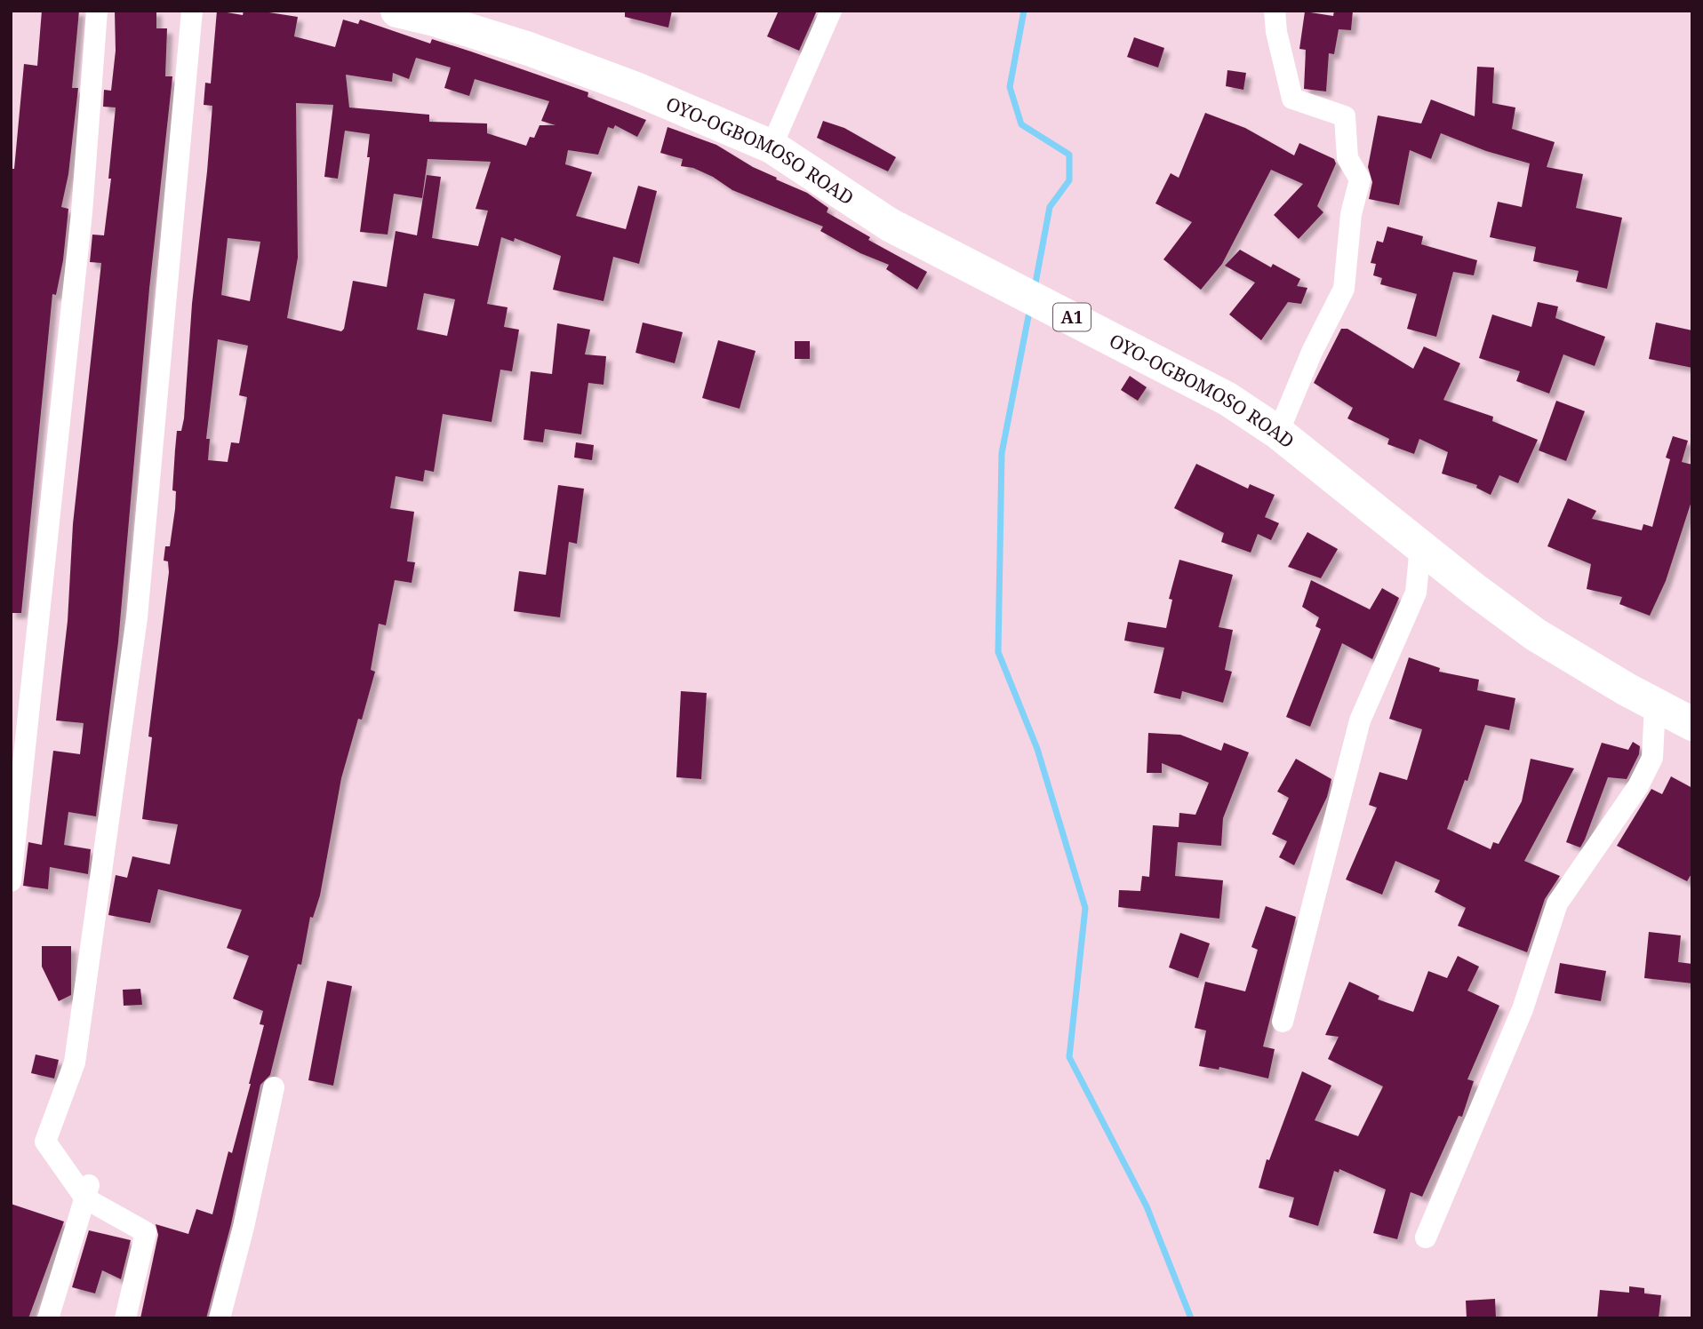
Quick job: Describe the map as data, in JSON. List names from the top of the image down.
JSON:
{
  "streets": {
    "highway": ["OYO-OGBOMOSO ROAD", "A1"]
  }
}
